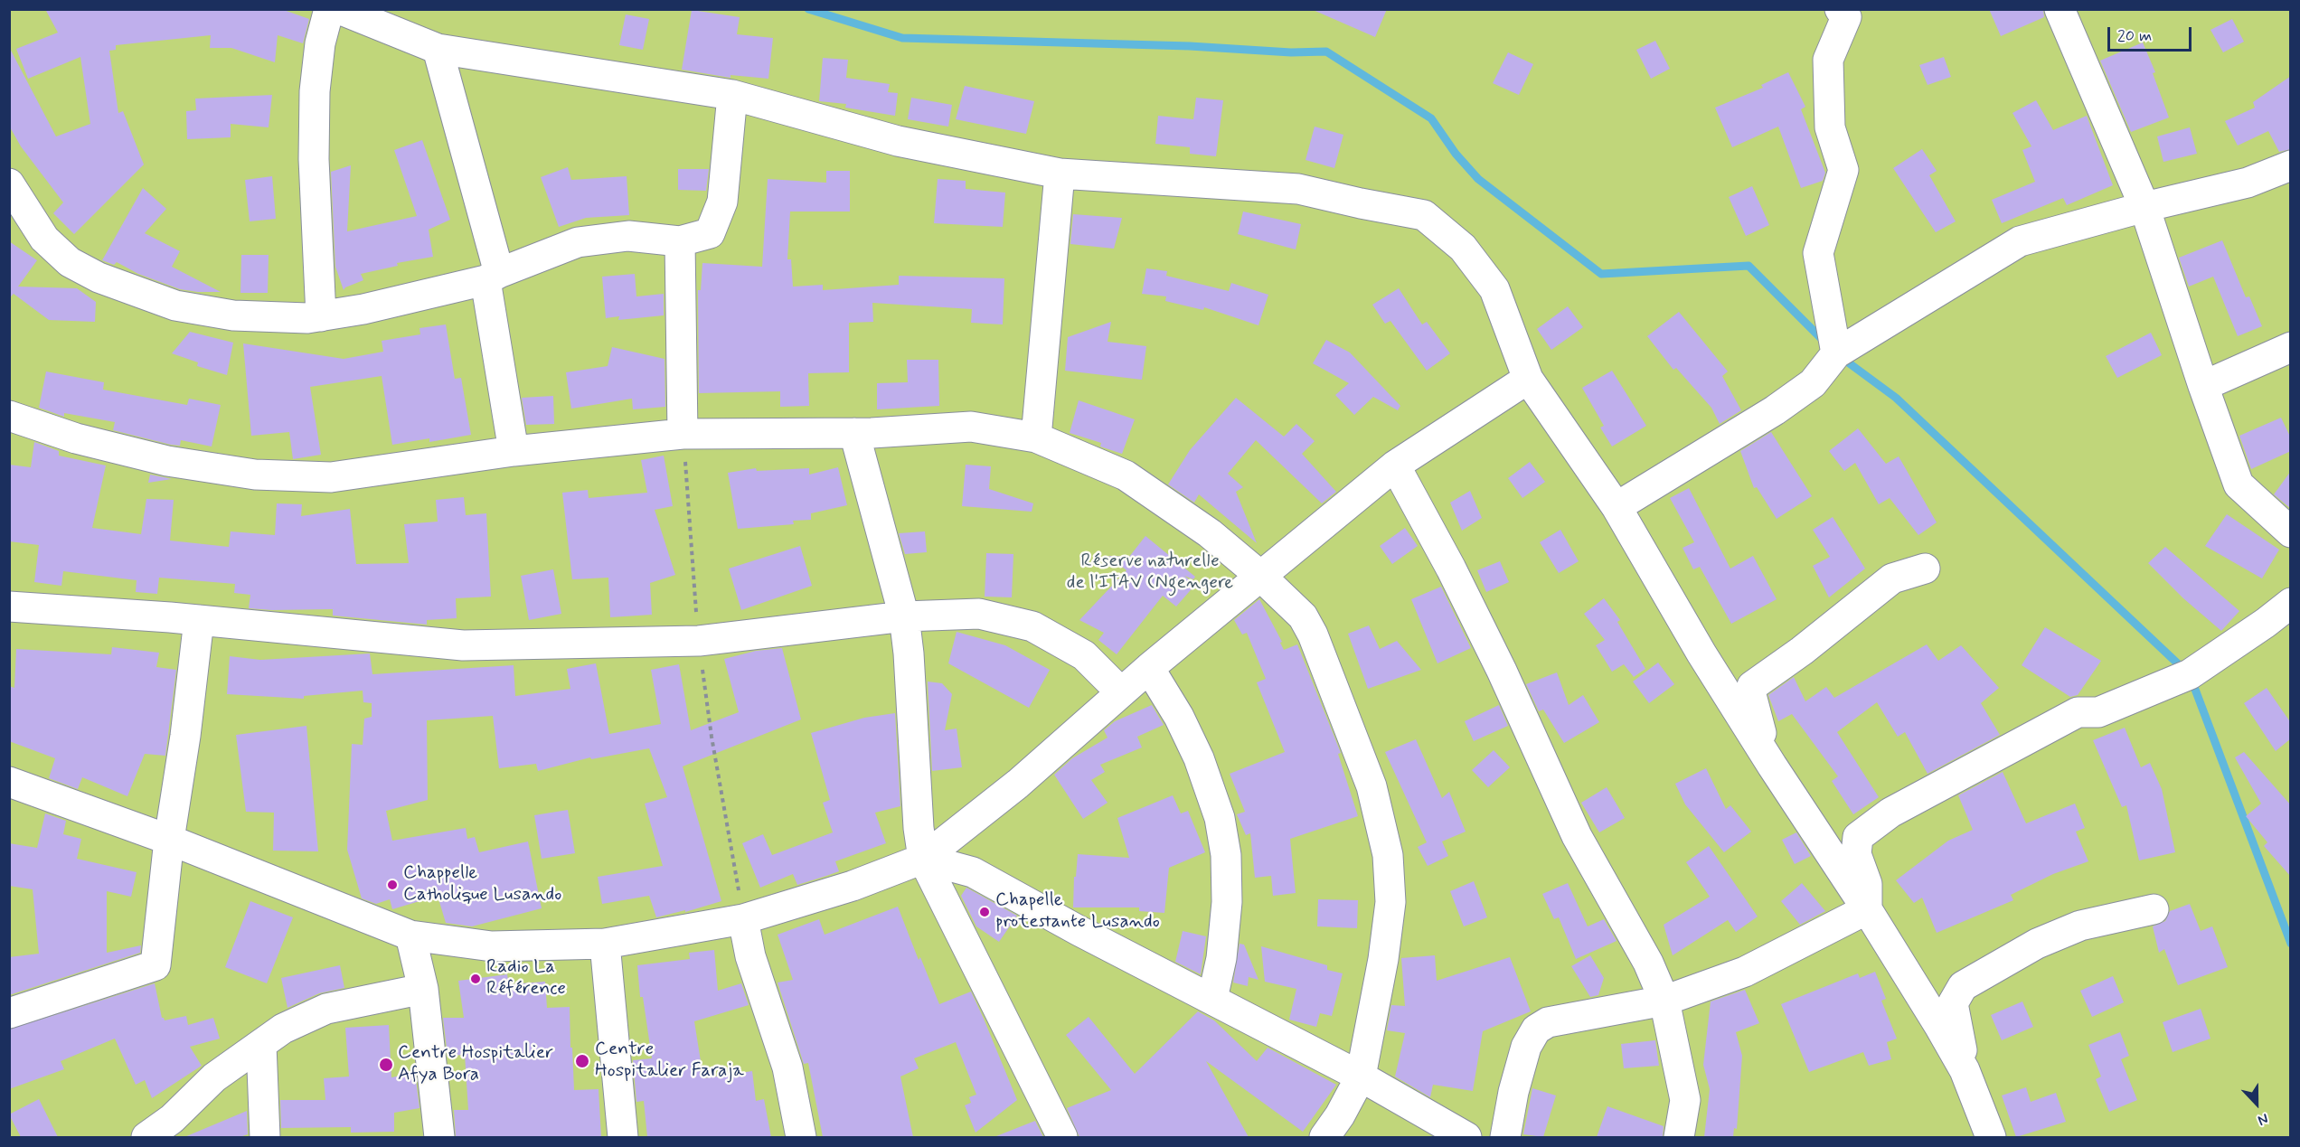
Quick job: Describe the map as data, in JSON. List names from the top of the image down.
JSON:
{
  "parks": ["Réserve naturelle de l'ITAV (Ngengere"],
  "places": [
    "Chappelle Catholique Lusando",
    "Chapelle protestante Lusando",
    "Radio La Référence",
    "Centre Hospitalier Faraja",
    "Centre Hospitalier Afya Bora"
  ],
  "scale_bar": "20 m",
  "north": "bottom"
}
